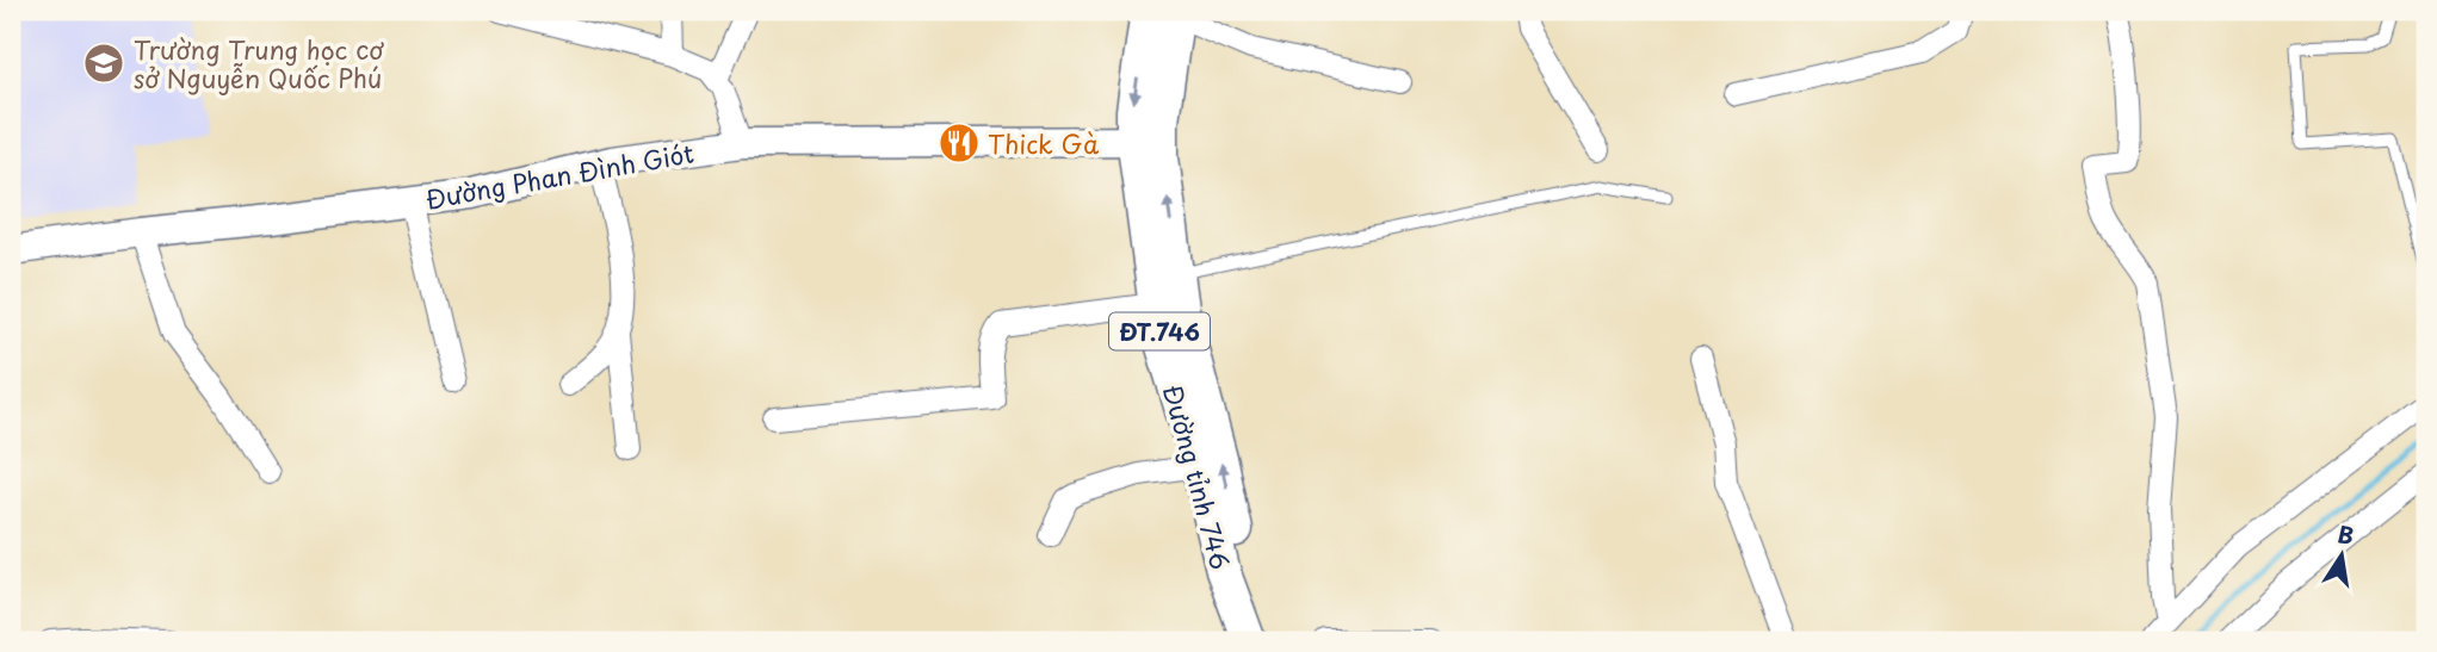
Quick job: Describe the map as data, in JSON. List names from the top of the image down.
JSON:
{
  "streets": {
    "main road": ["ĐT.746", "Đường tỉnh 746"],
    "street": ["Đường Phan Đình Giót"]
  },
  "crossings": [
    ["Đường Phan Đình Giót", "Đường tỉnh 746"]
  ],
  "places": {
    "school or university": ["Trường Trung học cơ sở Nguyễn Quốc Phú"],
    "restaurant": ["Thick Gà"]
  },
  "north": "top"
}
